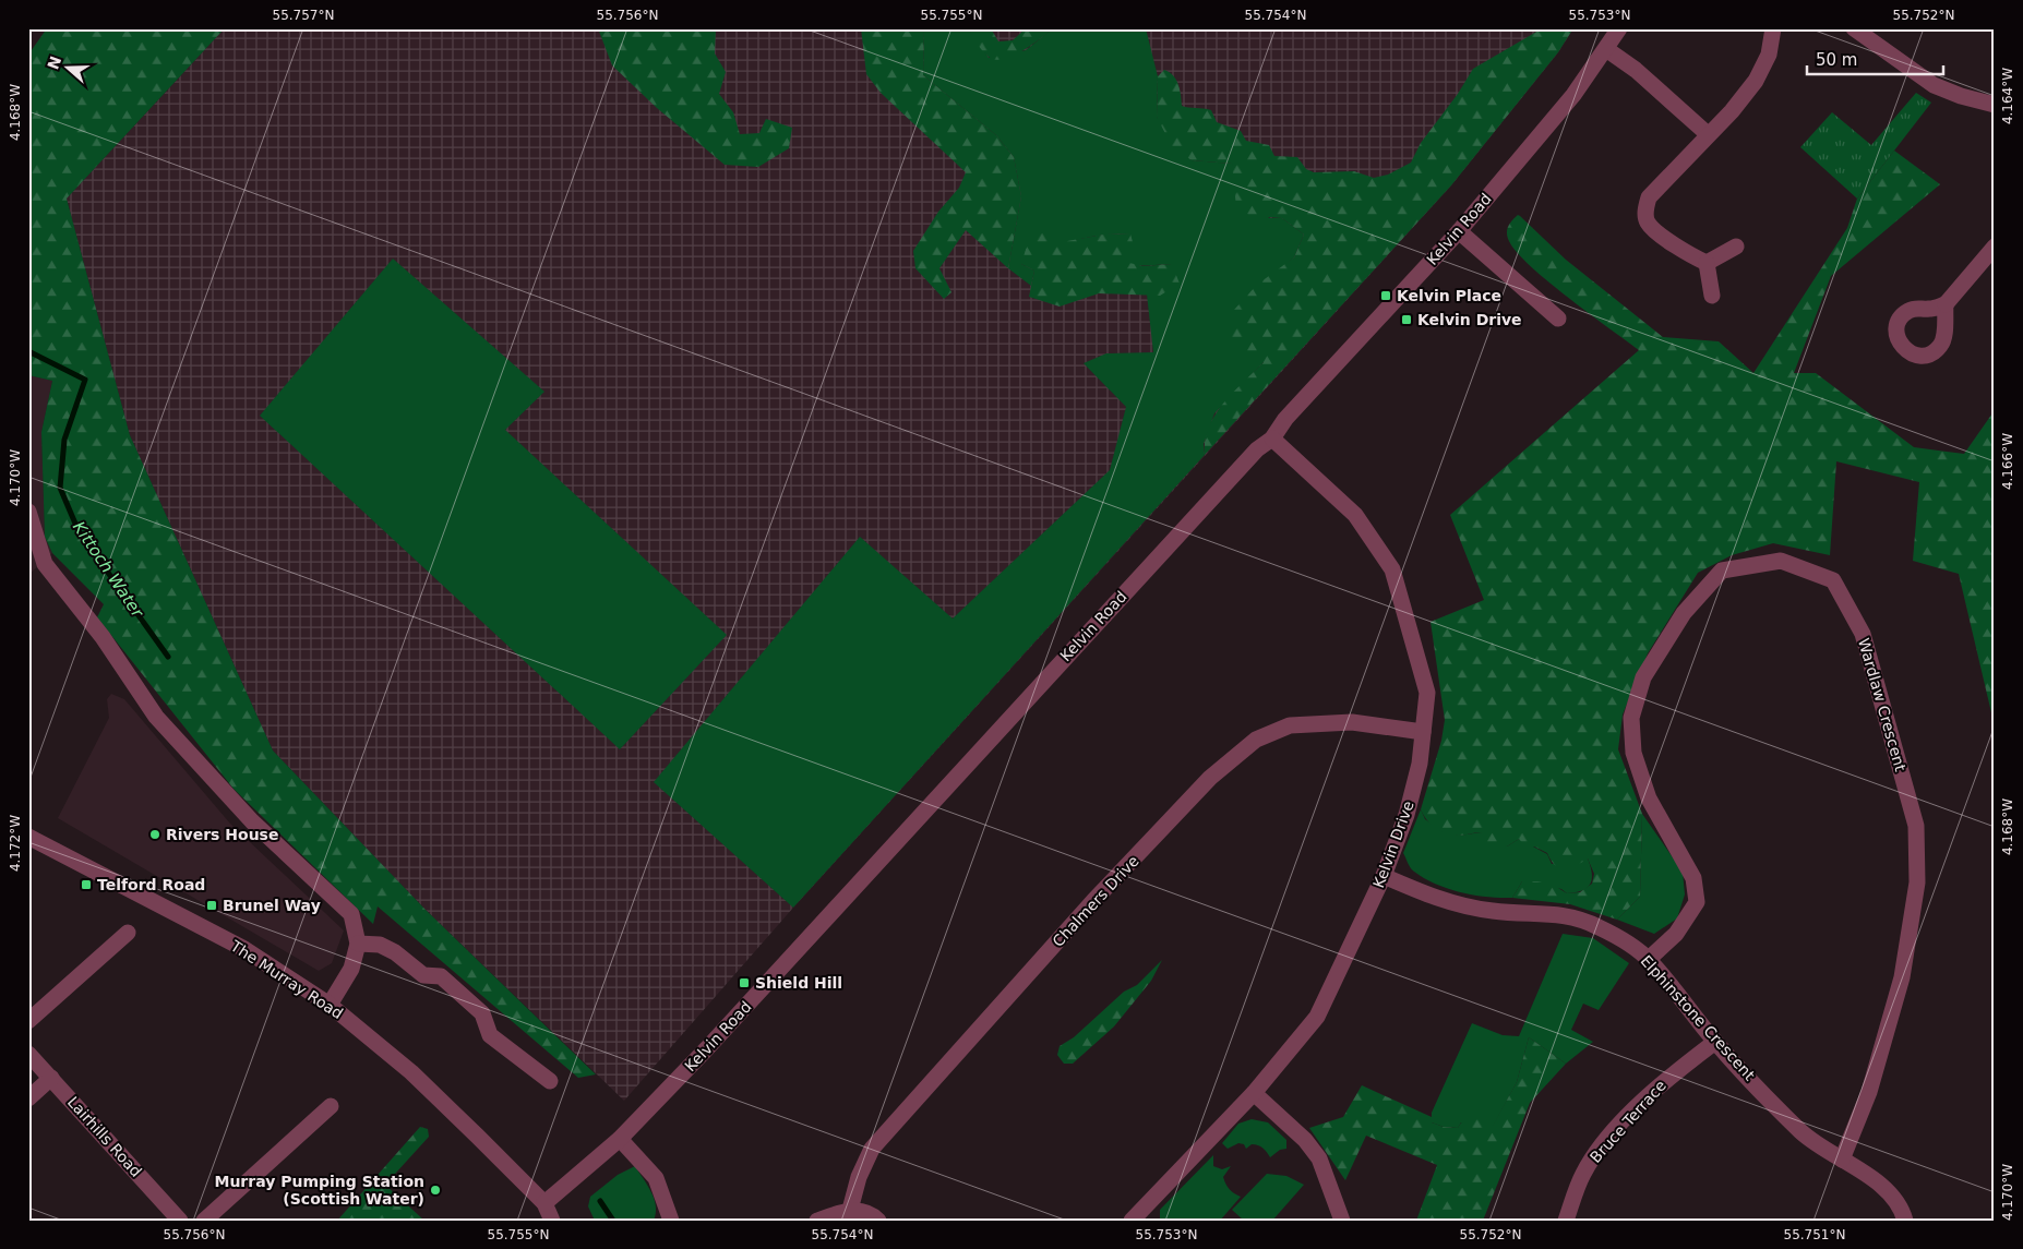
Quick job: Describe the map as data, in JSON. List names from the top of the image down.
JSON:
{
  "streets": {
    "street": [
      "Kelvin Road",
      "Wardlaw Crescent",
      "Kelvin Drive",
      "Chalmers Drive",
      "The Murray Road",
      "Elphinstone Crescent",
      "Bruce Terrace",
      "Lairhills Road"
    ]
  },
  "crossings": [
    ["Kelvin Road", "Kelvin Drive"],
    ["Kelvin Road", "The Murray Road"],
    ["Wardlaw Crescent", "Elphinstone Crescent"],
    ["Kelvin Drive", "Chalmers Drive"],
    ["Kelvin Drive", "Elphinstone Crescent"],
    ["Elphinstone Crescent", "Bruce Terrace"]
  ],
  "water": ["Kittoch Water"],
  "places": {
    "transit": [
      "Kelvin Place",
      "Kelvin Drive",
      "Telford Road",
      "Brunel Way",
      "Shield Hill"
    ],
    "other": ["Rivers House", "Murray Pumping Station (Scottish Water)"]
  },
  "scale_bar": "50 m",
  "north": "left",
  "coordinates": [
    "55.757°N",
    "55.756°N",
    "55.755°N",
    "55.754°N",
    "55.753°N",
    "55.752°N",
    "4.164°W",
    "4.168°W",
    "4.166°W",
    "4.170°W",
    "4.172°W",
    "55.751°N"
  ]
}
